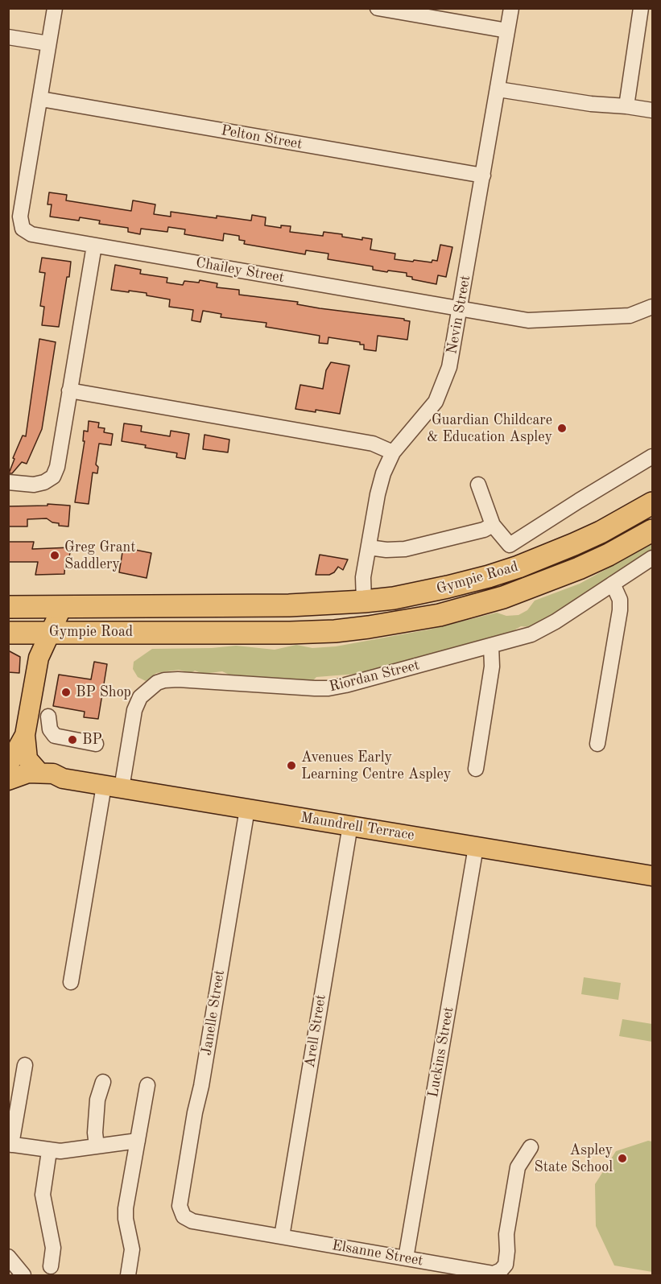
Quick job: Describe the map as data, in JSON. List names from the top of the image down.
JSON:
{
  "streets": {
    "highway": ["Gympie Road"],
    "main road": ["Maundrell Terrace"],
    "street": [
      "Pelton Street",
      "Chailey Street",
      "Nevin Street",
      "Riordan Street",
      "Janelle Street",
      "Arell Street",
      "Luckins Street",
      "Elsanne Street"
    ]
  },
  "crossings": [
    ["Pelton Street", "Chailey Street"],
    ["Pelton Street", "Nevin Street"],
    ["Chailey Street", "Nevin Street"],
    ["Nevin Street", "Gympie Road"],
    ["Riordan Street", "Maundrell Terrace"],
    ["Maundrell Terrace", "Janelle Street"],
    ["Maundrell Terrace", "Arell Street"],
    ["Maundrell Terrace", "Luckins Street"],
    ["Janelle Street", "Elsanne Street"],
    ["Arell Street", "Elsanne Street"],
    ["Luckins Street", "Elsanne Street"]
  ],
  "places": [
    "Guardian Childcare & Education Aspley",
    "Greg Grant Saddlery",
    "BP Shop",
    "BP",
    "Avenues Early Learning Centre Aspley",
    "Aspley State School"
  ]
}
